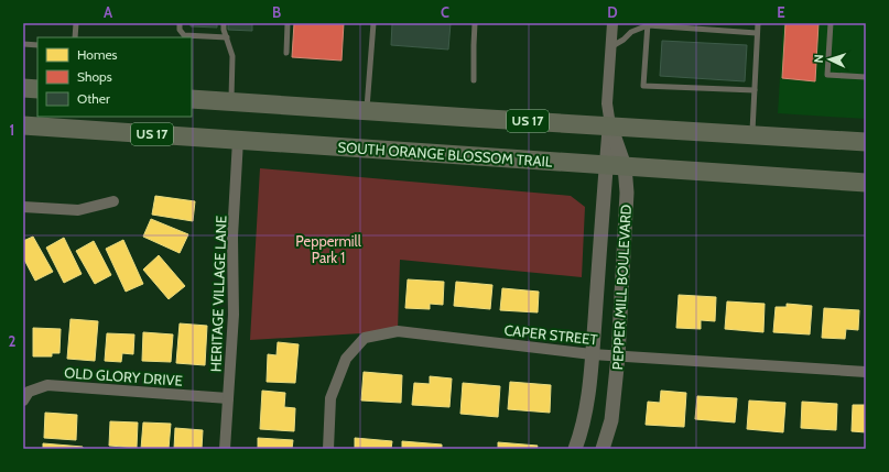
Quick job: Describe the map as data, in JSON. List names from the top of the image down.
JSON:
{
  "streets": {
    "main road": ["US 17", "SOUTH ORANGE BLOSSOM TRAIL"],
    "street": [
      "PEPPER MILL BOULEVARD",
      "HERITAGE VILLAGE LANE",
      "CAPER STREET",
      "OLD GLORY DRIVE"
    ]
  },
  "crossings": [
    ["US 17", "PEPPER MILL BOULEVARD"],
    ["SOUTH ORANGE BLOSSOM TRAIL", "PEPPER MILL BOULEVARD"],
    ["SOUTH ORANGE BLOSSOM TRAIL", "HERITAGE VILLAGE LANE"],
    ["PEPPER MILL BOULEVARD", "CAPER STREET"],
    ["HERITAGE VILLAGE LANE", "OLD GLORY DRIVE"]
  ],
  "parks": ["Peppermill Park 1"],
  "legend": ["Homes", "Shops", "Other"],
  "north": "left",
  "grid": {
    "columns": [
      "A",
      "B",
      "C",
      "D",
      "E"
    ],
    "rows": ["1", "2"]
  }
}
